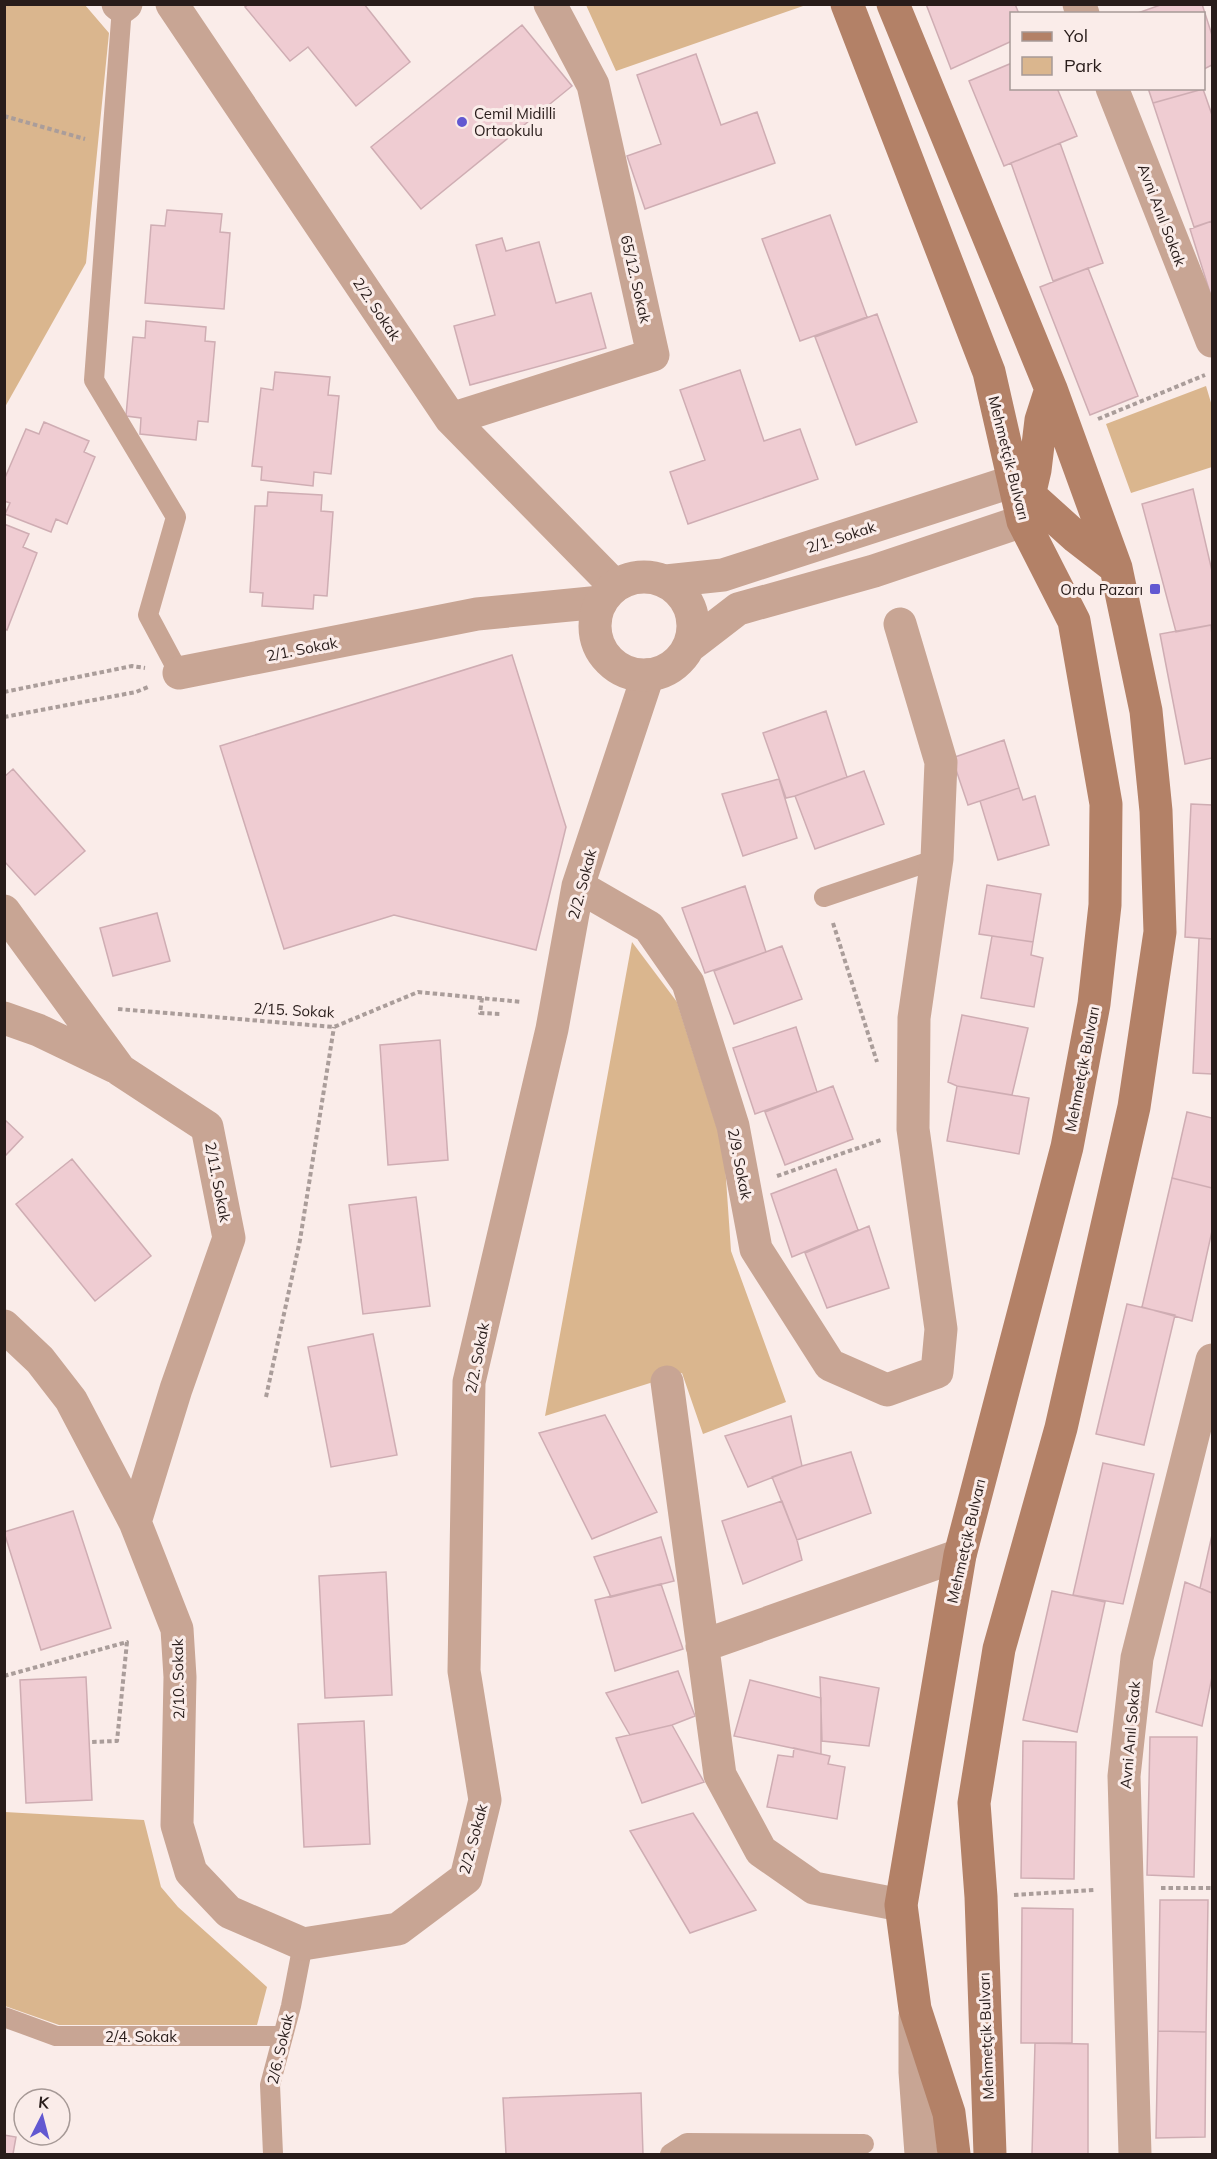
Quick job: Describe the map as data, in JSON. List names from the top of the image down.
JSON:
{
  "streets": {
    "main road": ["Mehmetçik Bulvarı"],
    "street": [
      "Avni Anıl Sokak",
      "65/12. Sokak",
      "2/2. Sokak",
      "2/1. Sokak",
      "2/9. Sokak",
      "2/11. Sokak",
      "2/10. Sokak"
    ],
    "lane": ["2/4. Sokak", "2/6. Sokak"],
    "path": ["2/15. Sokak"]
  },
  "crossings": [
    ["65/12. Sokak", "2/2. Sokak"],
    ["2/2. Sokak", "2/1. Sokak"],
    ["2/2. Sokak", "2/15. Sokak"],
    ["2/2. Sokak", "2/9. Sokak"],
    ["2/2. Sokak", "2/10. Sokak"],
    ["2/2. Sokak", "2/6. Sokak"],
    ["Mehmetçik Bulvarı", "2/1. Sokak"],
    ["2/15. Sokak", "2/11. Sokak"],
    ["2/11. Sokak", "2/10. Sokak"],
    ["2/10. Sokak", "2/6. Sokak"],
    ["2/4. Sokak", "2/6. Sokak"]
  ],
  "places": {
    "other": ["Cemil Midilli Ortaokulu"],
    "transit": ["Ordu Pazarı"]
  },
  "legend": ["Yol", "Park"],
  "north": "top"
}
